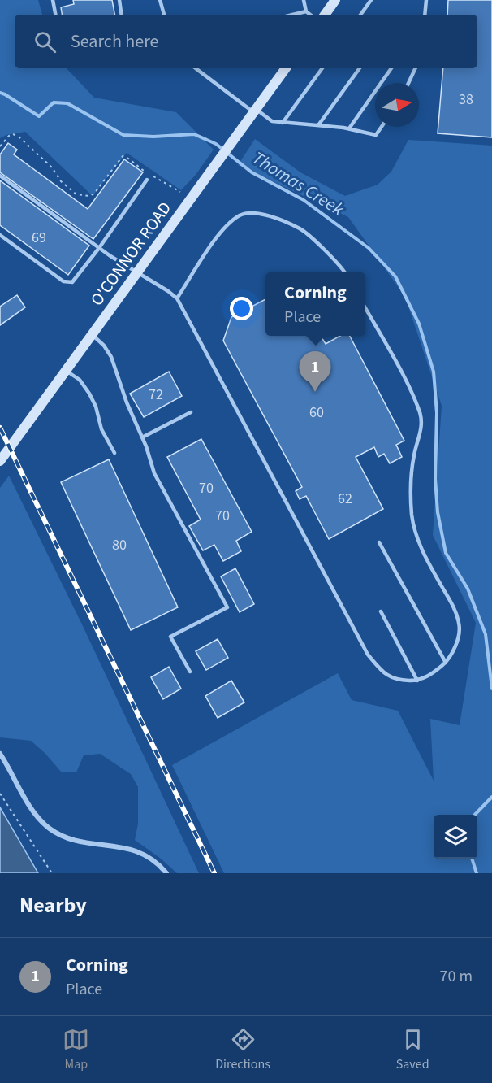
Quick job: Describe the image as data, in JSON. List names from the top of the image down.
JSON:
{
  "streets": {
    "street": ["O'CONNOR ROAD"]
  },
  "water": ["Thomas Creek"],
  "house_numbers": [
    "38",
    "69",
    "72",
    "60",
    "70",
    "62",
    "70",
    "80"
  ],
  "north": "right",
  "page": {
    "search": "Search here",
    "popup": ["Corning", "Place"],
    "pins": "1",
    "heading": "Nearby",
    "list": [
      {
        "mark": "1",
        "name": "Corning",
        "note": "Place",
        "value": "70 m"
      }
    ],
    "nav": ["Map", "Directions", "Saved"]
  }
}
